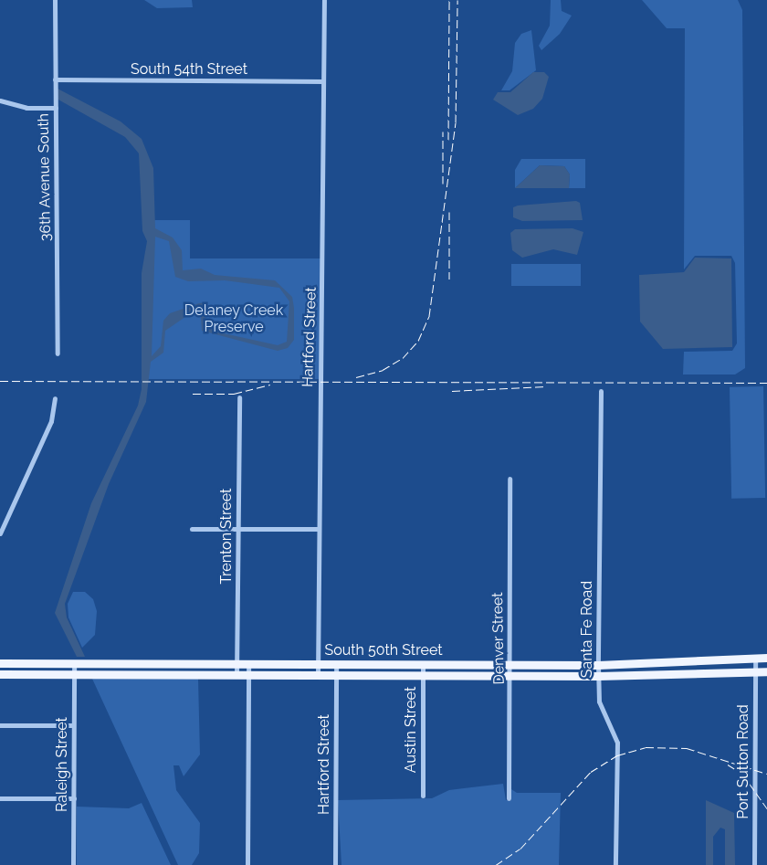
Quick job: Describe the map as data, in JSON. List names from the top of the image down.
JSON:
{
  "streets": {
    "main road": ["South 50th Street"],
    "street": [
      "South 54th Street",
      "36th Avenue South",
      "Hartford Street",
      "Trenton Street",
      "Santa Fe Road",
      "Denver Street",
      "Austin Street",
      "Port Sutton Road",
      "Raleigh Street"
    ]
  },
  "crossings": [
    ["South 54th Street", "36th Avenue South"],
    ["South 54th Street", "Hartford Street"],
    ["Hartford Street", "South 50th Street"],
    ["Trenton Street", "South 50th Street"],
    ["Santa Fe Road", "South 50th Street"],
    ["Denver Street", "South 50th Street"],
    ["South 50th Street", "Austin Street"],
    ["South 50th Street", "Port Sutton Road"],
    ["South 50th Street", "Raleigh Street"]
  ],
  "parks": ["Delaney Creek Preserve"]
}
